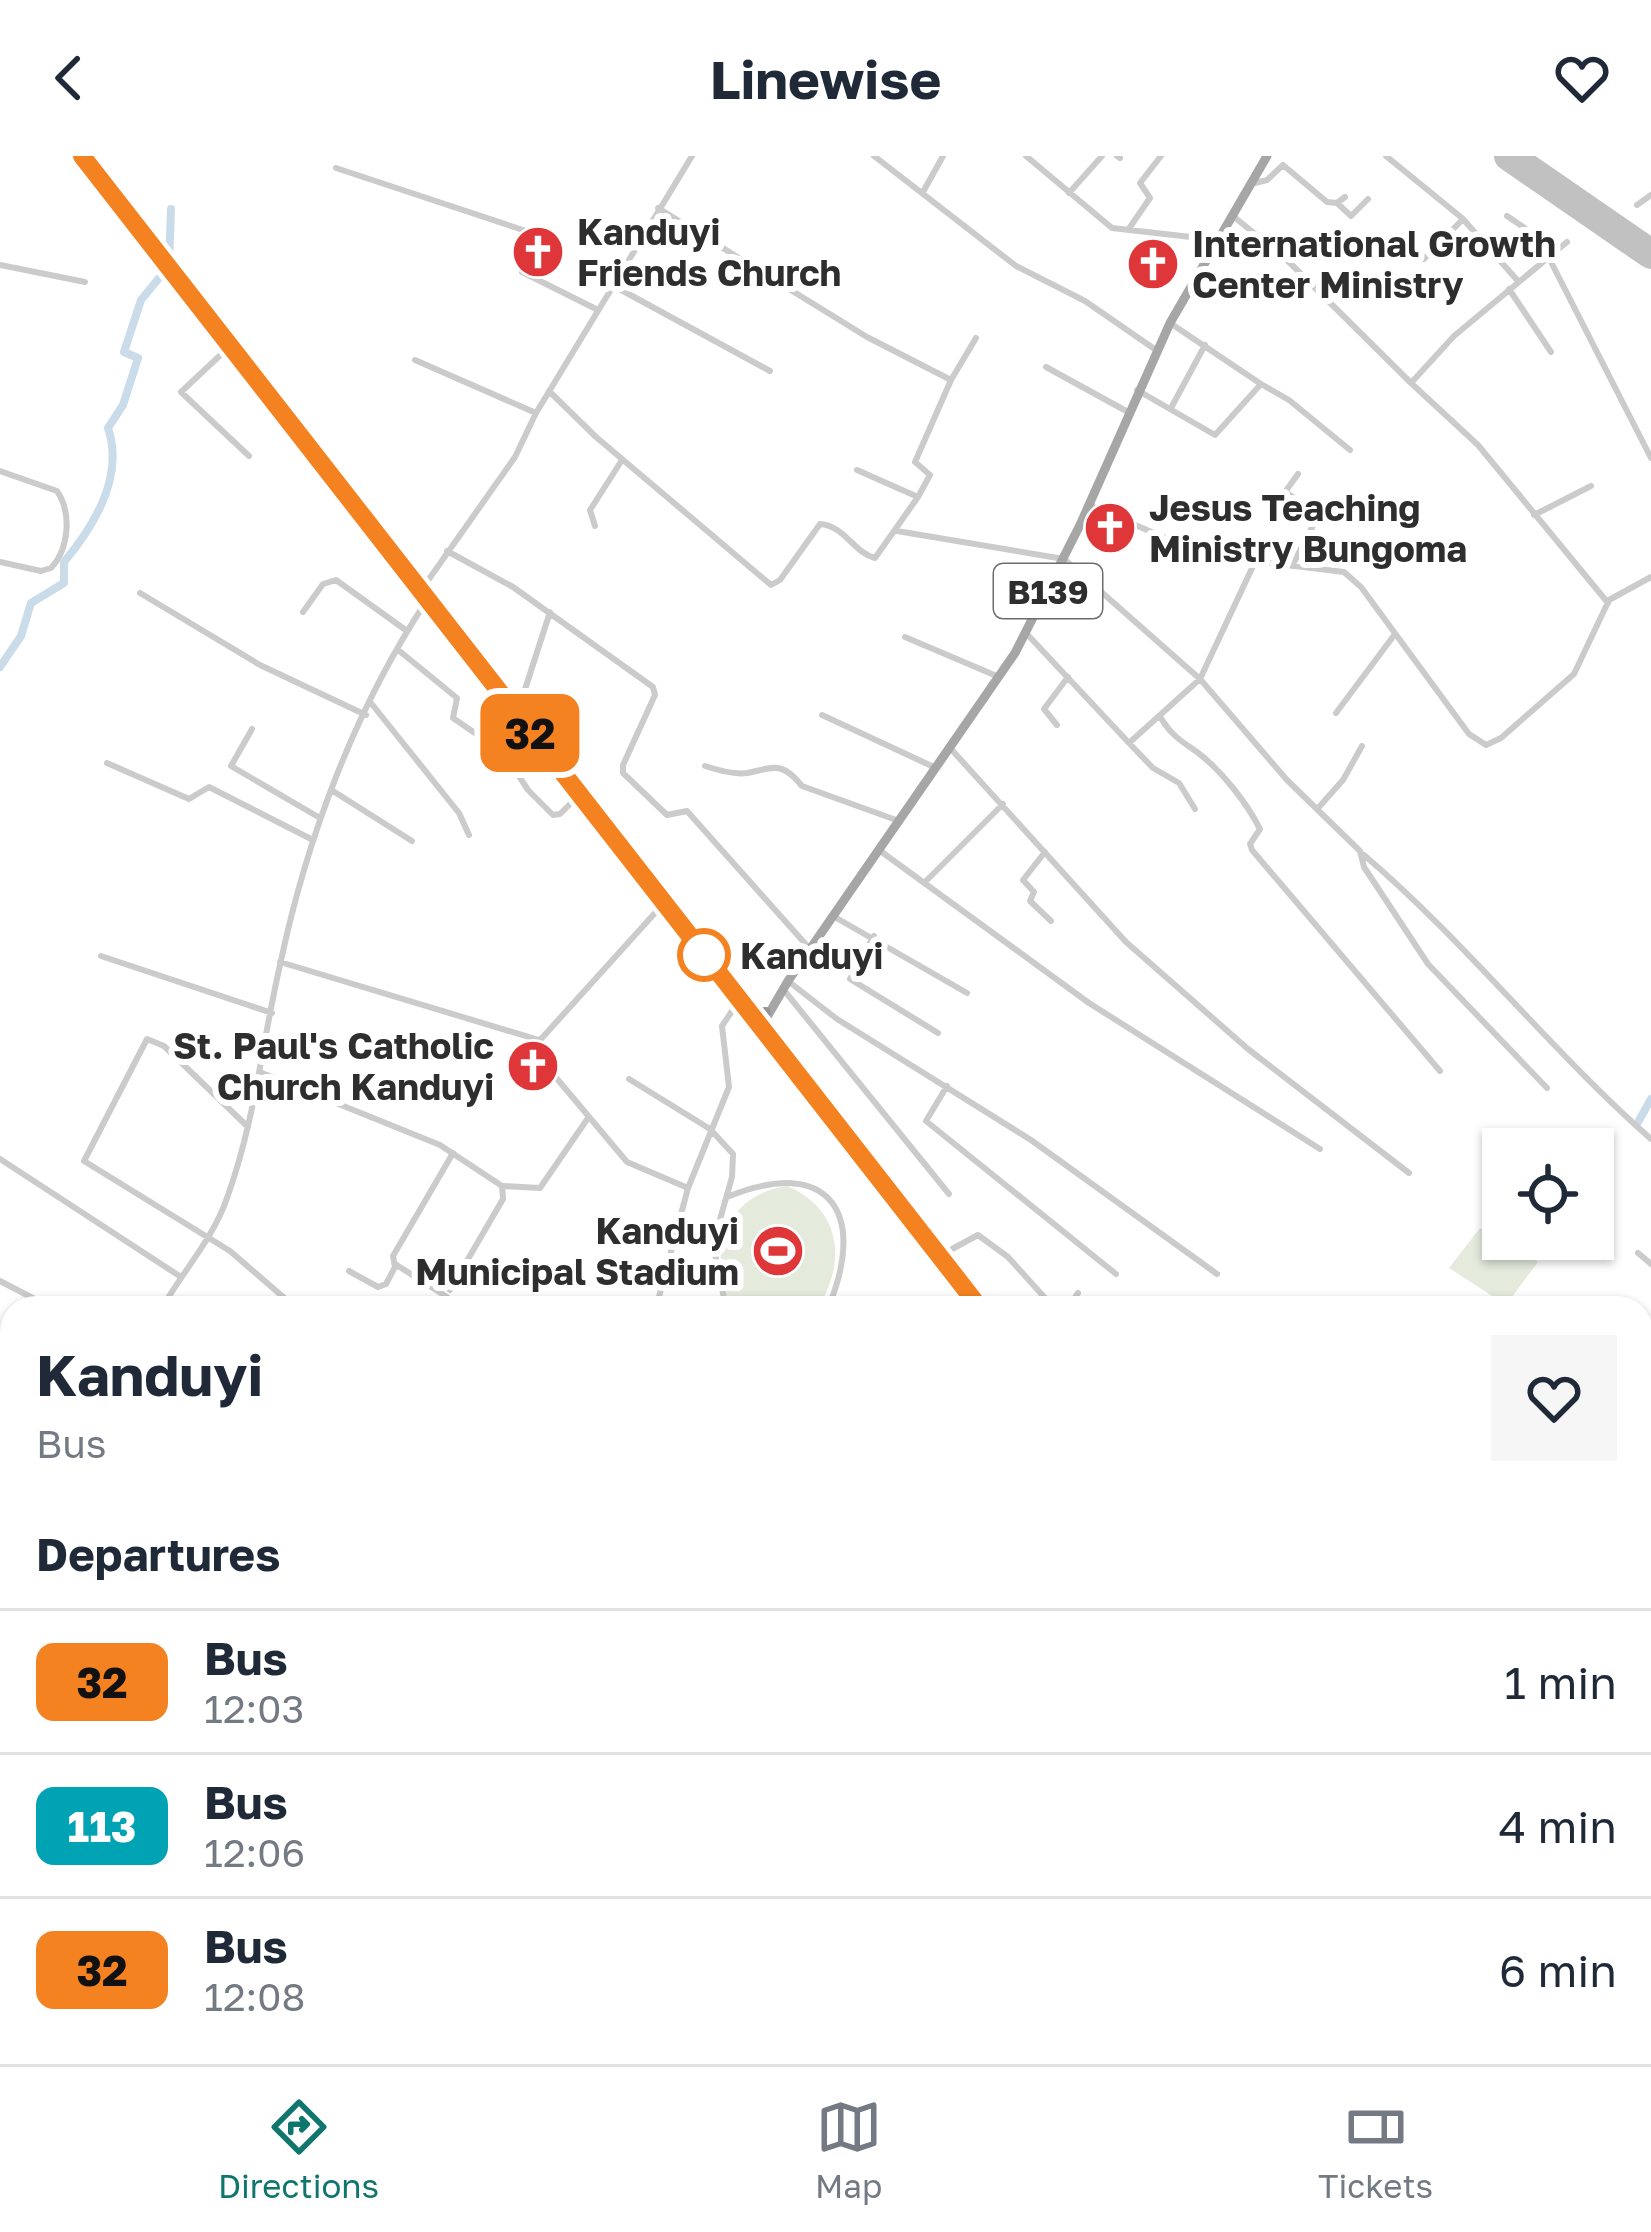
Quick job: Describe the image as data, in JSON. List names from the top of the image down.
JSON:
{
  "streets": {
    "main road": ["B139"]
  },
  "places": {
    "church": [
      "Kanduyi Friends Church",
      "International Growth Center Ministry",
      "Jesus Teaching Ministry Bungoma",
      "St. Paul's Catholic Church Kanduyi"
    ],
    "other": ["Kanduyi"],
    "sports": ["Kanduyi Municipal Stadium"]
  },
  "lines": ["bus line 32"],
  "page": {
    "header": "Linewise",
    "on_map": "32",
    "heading": [
      ["Kanduyi", "Bus"],
      "Departures"
    ],
    "list": [
      {
        "mark": "32",
        "name": "Bus",
        "note": "12:03",
        "value": "1 min"
      },
      {
        "mark": "113",
        "name": "Bus",
        "note": "12:06",
        "value": "4 min"
      },
      {
        "mark": "32",
        "name": "Bus",
        "note": "12:08",
        "value": "6 min"
      }
    ],
    "tabs": ["Directions", "Map", "Tickets"]
  }
}
